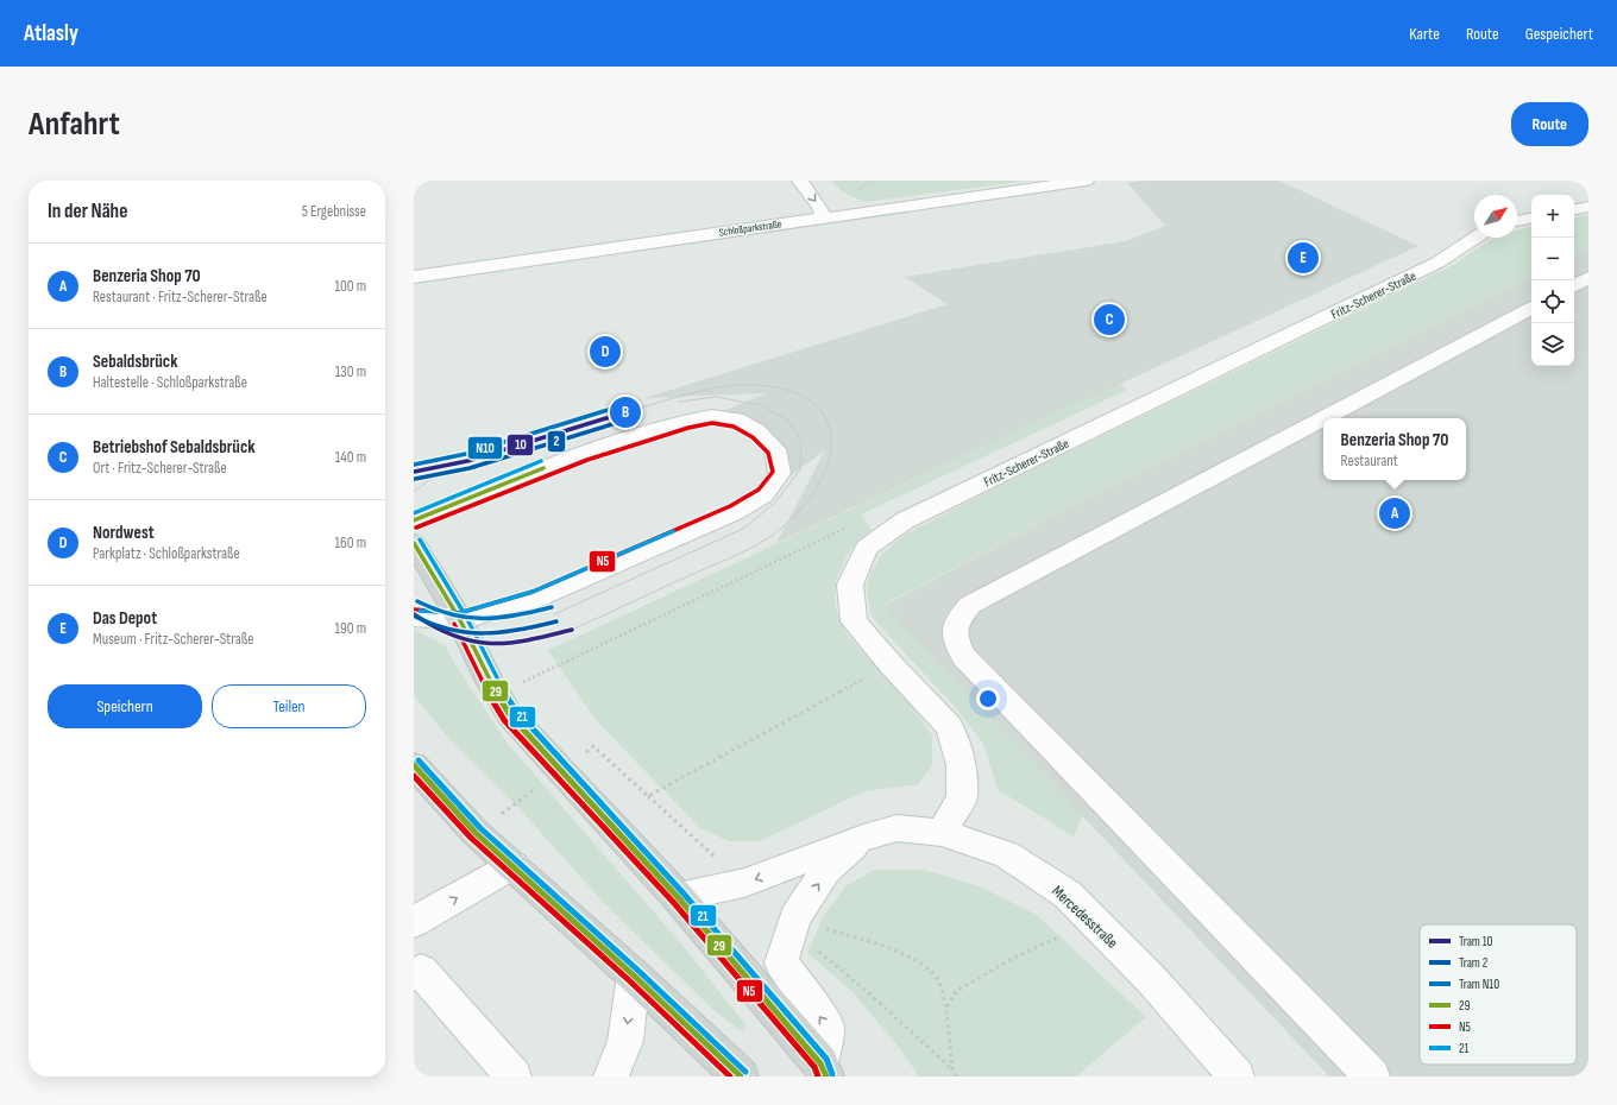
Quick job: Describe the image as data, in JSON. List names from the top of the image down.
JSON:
{
  "streets": {
    "street": ["Schloßparkstraße", "Fritz-Scherer-Straße", "Mercedesstraße"]
  },
  "crossings": [
    ["Fritz-Scherer-Straße", "Mercedesstraße"]
  ],
  "lines": [
    "tram line N10",
    "tram line 10",
    "tram line 2",
    "transit line N5",
    "transit line 21",
    "transit line 29"
  ],
  "legend": [
    "Tram 10",
    "Tram 2",
    "Tram N10",
    "29",
    "N5",
    "21"
  ],
  "north": "top right",
  "page": {
    "header": "Atlasly",
    "nav": ["Karte", "Route", "Gespeichert"],
    "buttons": [
      "Route",
      ["Speichern", "Teilen"]
    ],
    "title": "Anfahrt",
    "heading": ["In der Nähe", "5 Ergebnisse"],
    "map_buttons": ["+", "−"],
    "pins": [
      "E",
      "C",
      "D",
      "B",
      "A"
    ],
    "list": [
      {
        "mark": "A",
        "name": "Benzeria Shop 70",
        "note": "Restaurant · Fritz-Scherer-Straße",
        "value": "100 m"
      },
      {
        "mark": "B",
        "name": "Sebaldsbrück",
        "note": "Haltestelle · Schloßparkstraße",
        "value": "130 m"
      },
      {
        "mark": "C",
        "name": "Betriebshof Sebaldsbrück",
        "note": "Ort · Fritz-Scherer-Straße",
        "value": "140 m"
      },
      {
        "mark": "D",
        "name": "Nordwest",
        "note": "Parkplatz · Schloßparkstraße",
        "value": "160 m"
      },
      {
        "mark": "E",
        "name": "Das Depot",
        "note": "Museum · Fritz-Scherer-Straße",
        "value": "190 m"
      }
    ],
    "popup": ["Benzeria Shop 70", "Restaurant"]
  }
}
